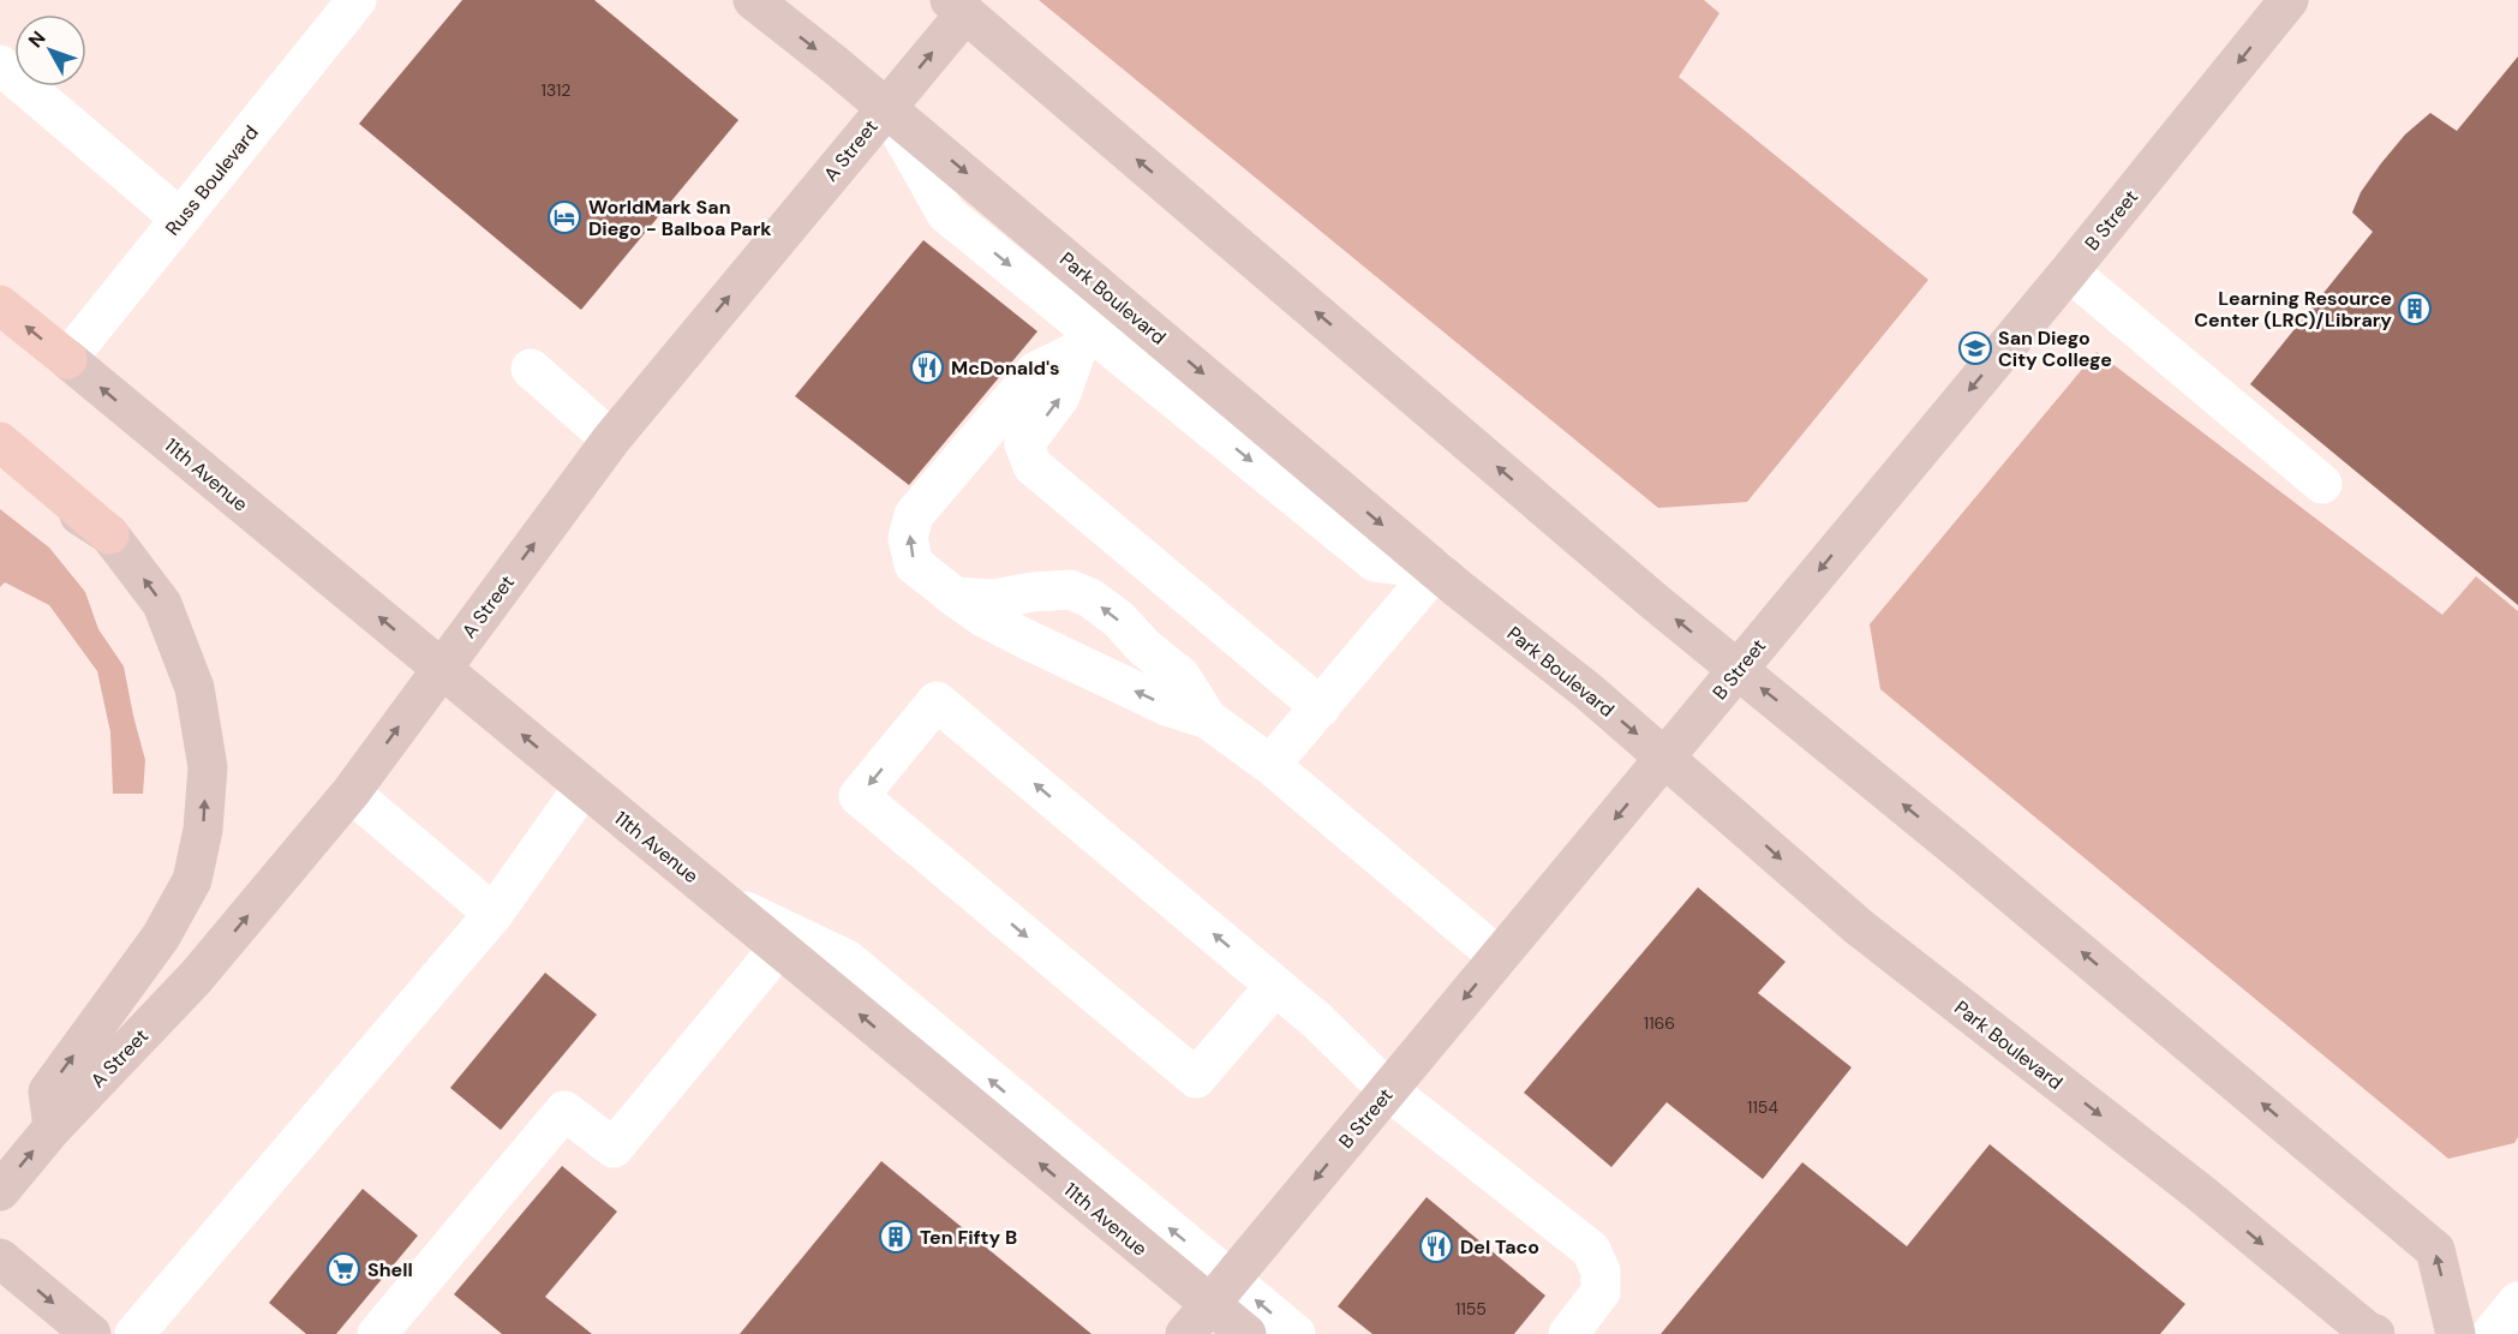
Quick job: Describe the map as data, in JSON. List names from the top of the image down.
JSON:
{
  "streets": {
    "main road": [
      "A Street",
      "B Street",
      "Park Boulevard",
      "11th Avenue"
    ],
    "street": ["Russ Boulevard"]
  },
  "crossings": [
    ["A Street", "Park Boulevard"],
    ["A Street", "11th Avenue"],
    ["Russ Boulevard", "11th Avenue"],
    ["B Street", "Park Boulevard"],
    ["B Street", "11th Avenue"]
  ],
  "one_way": ["A Street", "B Street", "11th Avenue"],
  "places": {
    "hotel": ["WorldMark San Diego - Balboa Park"],
    "building": ["Learning Resource Center (LRC)/Library", "Ten Fifty B"],
    "school or university": ["San Diego City College"],
    "restaurant": ["McDonald's", "Del Taco"],
    "supermarket": ["Shell"]
  },
  "house_numbers": [
    "1312",
    "1166",
    "1154",
    "1155"
  ],
  "north": "top left"
}
